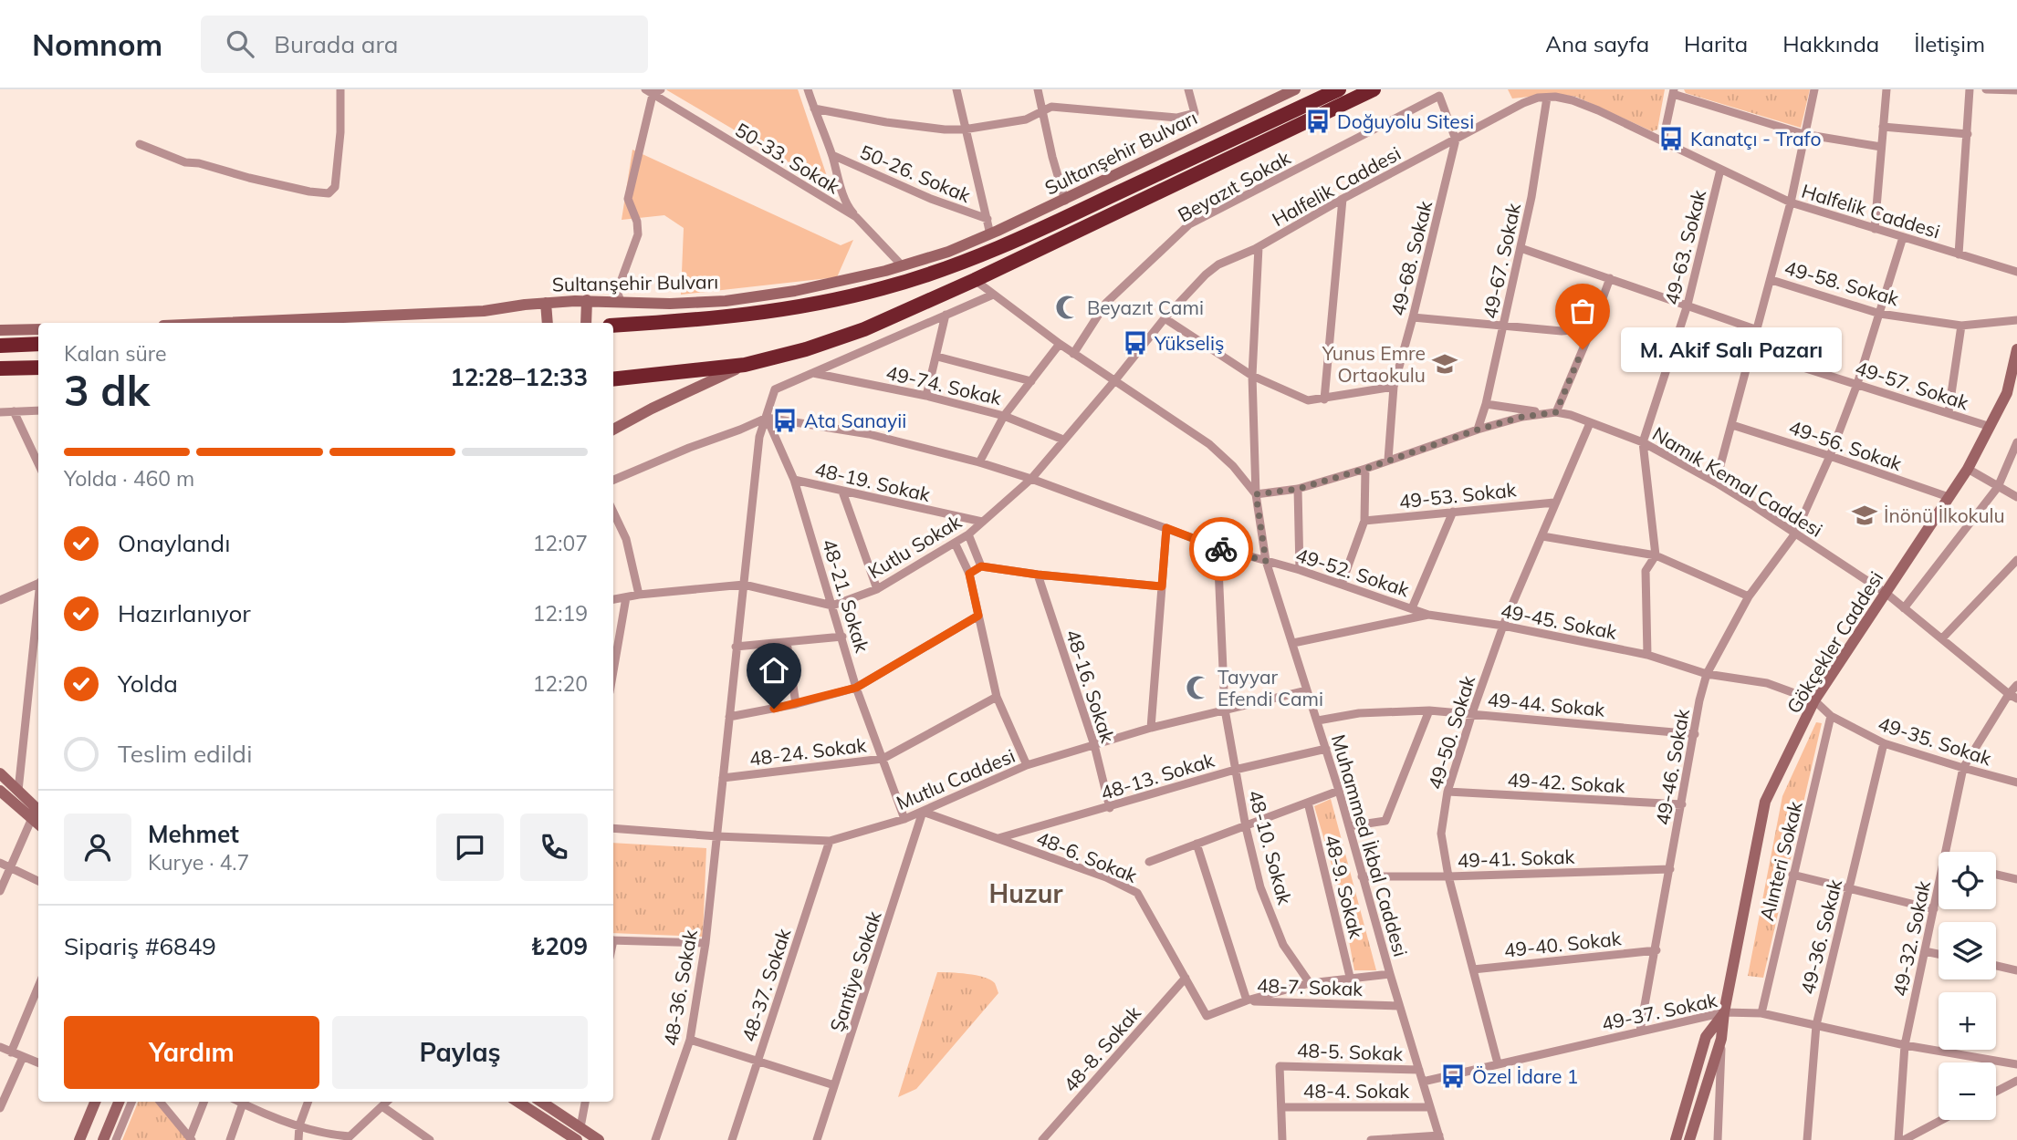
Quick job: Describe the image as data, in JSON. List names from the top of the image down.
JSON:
{
  "streets": {
    "highway": ["Sultanşehir Bulvarı"],
    "street": [
      "50-33. Sokak",
      "50-26. Sokak",
      "Beyazıt Sokak",
      "Halfelik Caddesi",
      "49-63. Sokak",
      "49-68. Sokak",
      "49-67. Sokak",
      "49-58. Sokak",
      "49-74. Sokak",
      "49-57. Sokak",
      "49-56. Sokak",
      "48-19. Sokak",
      "Namık Kemal Caddesi",
      "49-53. Sokak",
      "Kutlu Sokak",
      "49-52. Sokak",
      "48-21. Sokak",
      "49-45. Sokak",
      "Gökçekler Caddesi",
      "48-16. Sokak",
      "49-44. Sokak",
      "49-50. Sokak",
      "49-35. Sokak",
      "48-24. Sokak",
      "49-46. Sokak",
      "48-13. Sokak",
      "Mutlu Caddesi",
      "49-42. Sokak",
      "Muhammed İkbal Caddesi",
      "48-10. Sokak",
      "48-6. Sokak",
      "49-41. Sokak",
      "Alınteri Sokak",
      "48-9. Sokak",
      "49-36. Sokak",
      "49-32. Sokak",
      "49-40. Sokak",
      "Şantiye Sokak",
      "48-37. Sokak",
      "48-7. Sokak",
      "48-36. Sokak",
      "49-37. Sokak",
      "48-8. Sokak",
      "48-5. Sokak",
      "48-4. Sokak"
    ]
  },
  "crossings": [
    ["Sultanşehir Bulvarı", "50-33. Sokak"],
    ["Beyazıt Sokak", "Halfelik Caddesi"],
    ["Beyazıt Sokak", "49-68. Sokak"],
    ["Halfelik Caddesi", "49-63. Sokak"],
    ["Halfelik Caddesi", "49-68. Sokak"],
    ["Halfelik Caddesi", "49-67. Sokak"],
    ["Halfelik Caddesi", "49-74. Sokak"],
    ["Halfelik Caddesi", "Kutlu Sokak"],
    ["Halfelik Caddesi", "49-52. Sokak"],
    ["Halfelik Caddesi", "49-46. Sokak"],
    ["Halfelik Caddesi", "Muhammed İkbal Caddesi"],
    ["49-63. Sokak", "Namık Kemal Caddesi"],
    ["49-68. Sokak", "Namık Kemal Caddesi"],
    ["49-67. Sokak", "Namık Kemal Caddesi"],
    ["49-58. Sokak", "49-46. Sokak"],
    ["49-74. Sokak", "48-36. Sokak"],
    ["49-57. Sokak", "Gökçekler Caddesi"],
    ["49-57. Sokak", "49-46. Sokak"],
    ["49-56. Sokak", "Gökçekler Caddesi"],
    ["49-56. Sokak", "49-46. Sokak"],
    ["48-19. Sokak", "Kutlu Sokak"],
    ["48-19. Sokak", "48-21. Sokak"],
    ["Namık Kemal Caddesi", "Gökçekler Caddesi"],
    ["Namık Kemal Caddesi", "49-50. Sokak"],
    ["Namık Kemal Caddesi", "49-46. Sokak"],
    ["Namık Kemal Caddesi", "Muhammed İkbal Caddesi"],
    ["Namık Kemal Caddesi", "49-32. Sokak"],
    ["49-53. Sokak", "49-50. Sokak"],
    ["Kutlu Sokak", "49-52. Sokak"],
    ["Kutlu Sokak", "48-21. Sokak"],
    ["49-52. Sokak", "48-21. Sokak"],
    ["49-52. Sokak", "49-45. Sokak"],
    ["49-52. Sokak", "Muhammed İkbal Caddesi"],
    ["49-52. Sokak", "48-10. Sokak"],
    ["49-52. Sokak", "48-36. Sokak"],
    ["48-21. Sokak", "48-24. Sokak"],
    ["48-21. Sokak", "Mutlu Caddesi"],
    ["48-21. Sokak", "48-36. Sokak"],
    ["49-45. Sokak", "Gökçekler Caddesi"],
    ["49-45. Sokak", "49-50. Sokak"],
    ["49-45. Sokak", "49-35. Sokak"],
    ["49-45. Sokak", "49-46. Sokak"],
    ["49-45. Sokak", "Muhammed İkbal Caddesi"],
    ["Gökçekler Caddesi", "49-35. Sokak"],
    ["Gökçekler Caddesi", "49-37. Sokak"],
    ["48-16. Sokak", "48-13. Sokak"],
    ["48-16. Sokak", "Mutlu Caddesi"],
    ["49-44. Sokak", "49-50. Sokak"],
    ["49-44. Sokak", "49-46. Sokak"],
    ["49-44. Sokak", "Muhammed İkbal Caddesi"],
    ["49-50. Sokak", "49-42. Sokak"],
    ["49-50. Sokak", "Muhammed İkbal Caddesi"],
    ["49-50. Sokak", "49-41. Sokak"],
    ["49-50. Sokak", "49-40. Sokak"],
    ["49-50. Sokak", "49-37. Sokak"],
    ["49-35. Sokak", "Alınteri Sokak"],
    ["49-35. Sokak", "49-36. Sokak"],
    ["49-35. Sokak", "49-32. Sokak"],
    ["48-24. Sokak", "48-36. Sokak"],
    ["49-46. Sokak", "49-42. Sokak"],
    ["49-46. Sokak", "49-41. Sokak"],
    ["49-46. Sokak", "49-40. Sokak"],
    ["49-46. Sokak", "49-37. Sokak"],
    ["48-13. Sokak", "Muhammed İkbal Caddesi"],
    ["48-13. Sokak", "48-10. Sokak"],
    ["48-13. Sokak", "48-6. Sokak"],
    ["Mutlu Caddesi", "Muhammed İkbal Caddesi"],
    ["Mutlu Caddesi", "48-10. Sokak"],
    ["Mutlu Caddesi", "48-6. Sokak"],
    ["Mutlu Caddesi", "Şantiye Sokak"],
    ["Mutlu Caddesi", "48-37. Sokak"],
    ["Mutlu Caddesi", "48-36. Sokak"],
    ["Muhammed İkbal Caddesi", "49-41. Sokak"],
    ["Muhammed İkbal Caddesi", "48-7. Sokak"],
    ["Muhammed İkbal Caddesi", "49-37. Sokak"],
    ["Muhammed İkbal Caddesi", "48-5. Sokak"],
    ["Muhammed İkbal Caddesi", "48-4. Sokak"],
    ["48-10. Sokak", "48-7. Sokak"],
    ["48-6. Sokak", "Şantiye Sokak"],
    ["48-6. Sokak", "48-7. Sokak"],
    ["48-6. Sokak", "48-8. Sokak"],
    ["Alınteri Sokak", "49-37. Sokak"],
    ["48-9. Sokak", "48-7. Sokak"],
    ["49-36. Sokak", "49-37. Sokak"],
    ["49-32. Sokak", "49-37. Sokak"],
    ["48-5. Sokak", "48-4. Sokak"]
  ],
  "districts": ["Huzur"],
  "places": {
    "bus stop": [
      "Doğuyolu Sitesi",
      "Kanatçı - Trafo",
      "Yükseliş",
      "Ata Sanayii",
      "Özel İdare 1"
    ],
    "mosque": ["Beyazıt Cami", "Tayyar Efendi Cami"],
    "other": ["M. Akif Salı Pazarı"],
    "school or university": ["Yunus Emre Ortaokulu", "İnönü İlkokulu"]
  },
  "page": {
    "header": "Nomnom",
    "search": "Burada ara",
    "nav": [
      "Ana sayfa",
      "Harita",
      "Hakkında",
      "İletişim"
    ],
    "heading": ["3 dk", "Kalan süre", "12:28–12:33"],
    "panel": [
      "Mehmet",
      "Kurye · 4.7",
      "Sipariş #6849",
      "₺209"
    ],
    "bubble": "M. Akif Salı Pazarı",
    "bar": "Yolda · 460 m",
    "list": [
      ["Onaylandı", "12:07"],
      ["Hazırlanıyor", "12:19"],
      ["Yolda", "12:20"],
      "Teslim edildi"
    ],
    "map_buttons": ["+", "−"],
    "buttons": ["Yardım", "Paylaş"]
  }
}
